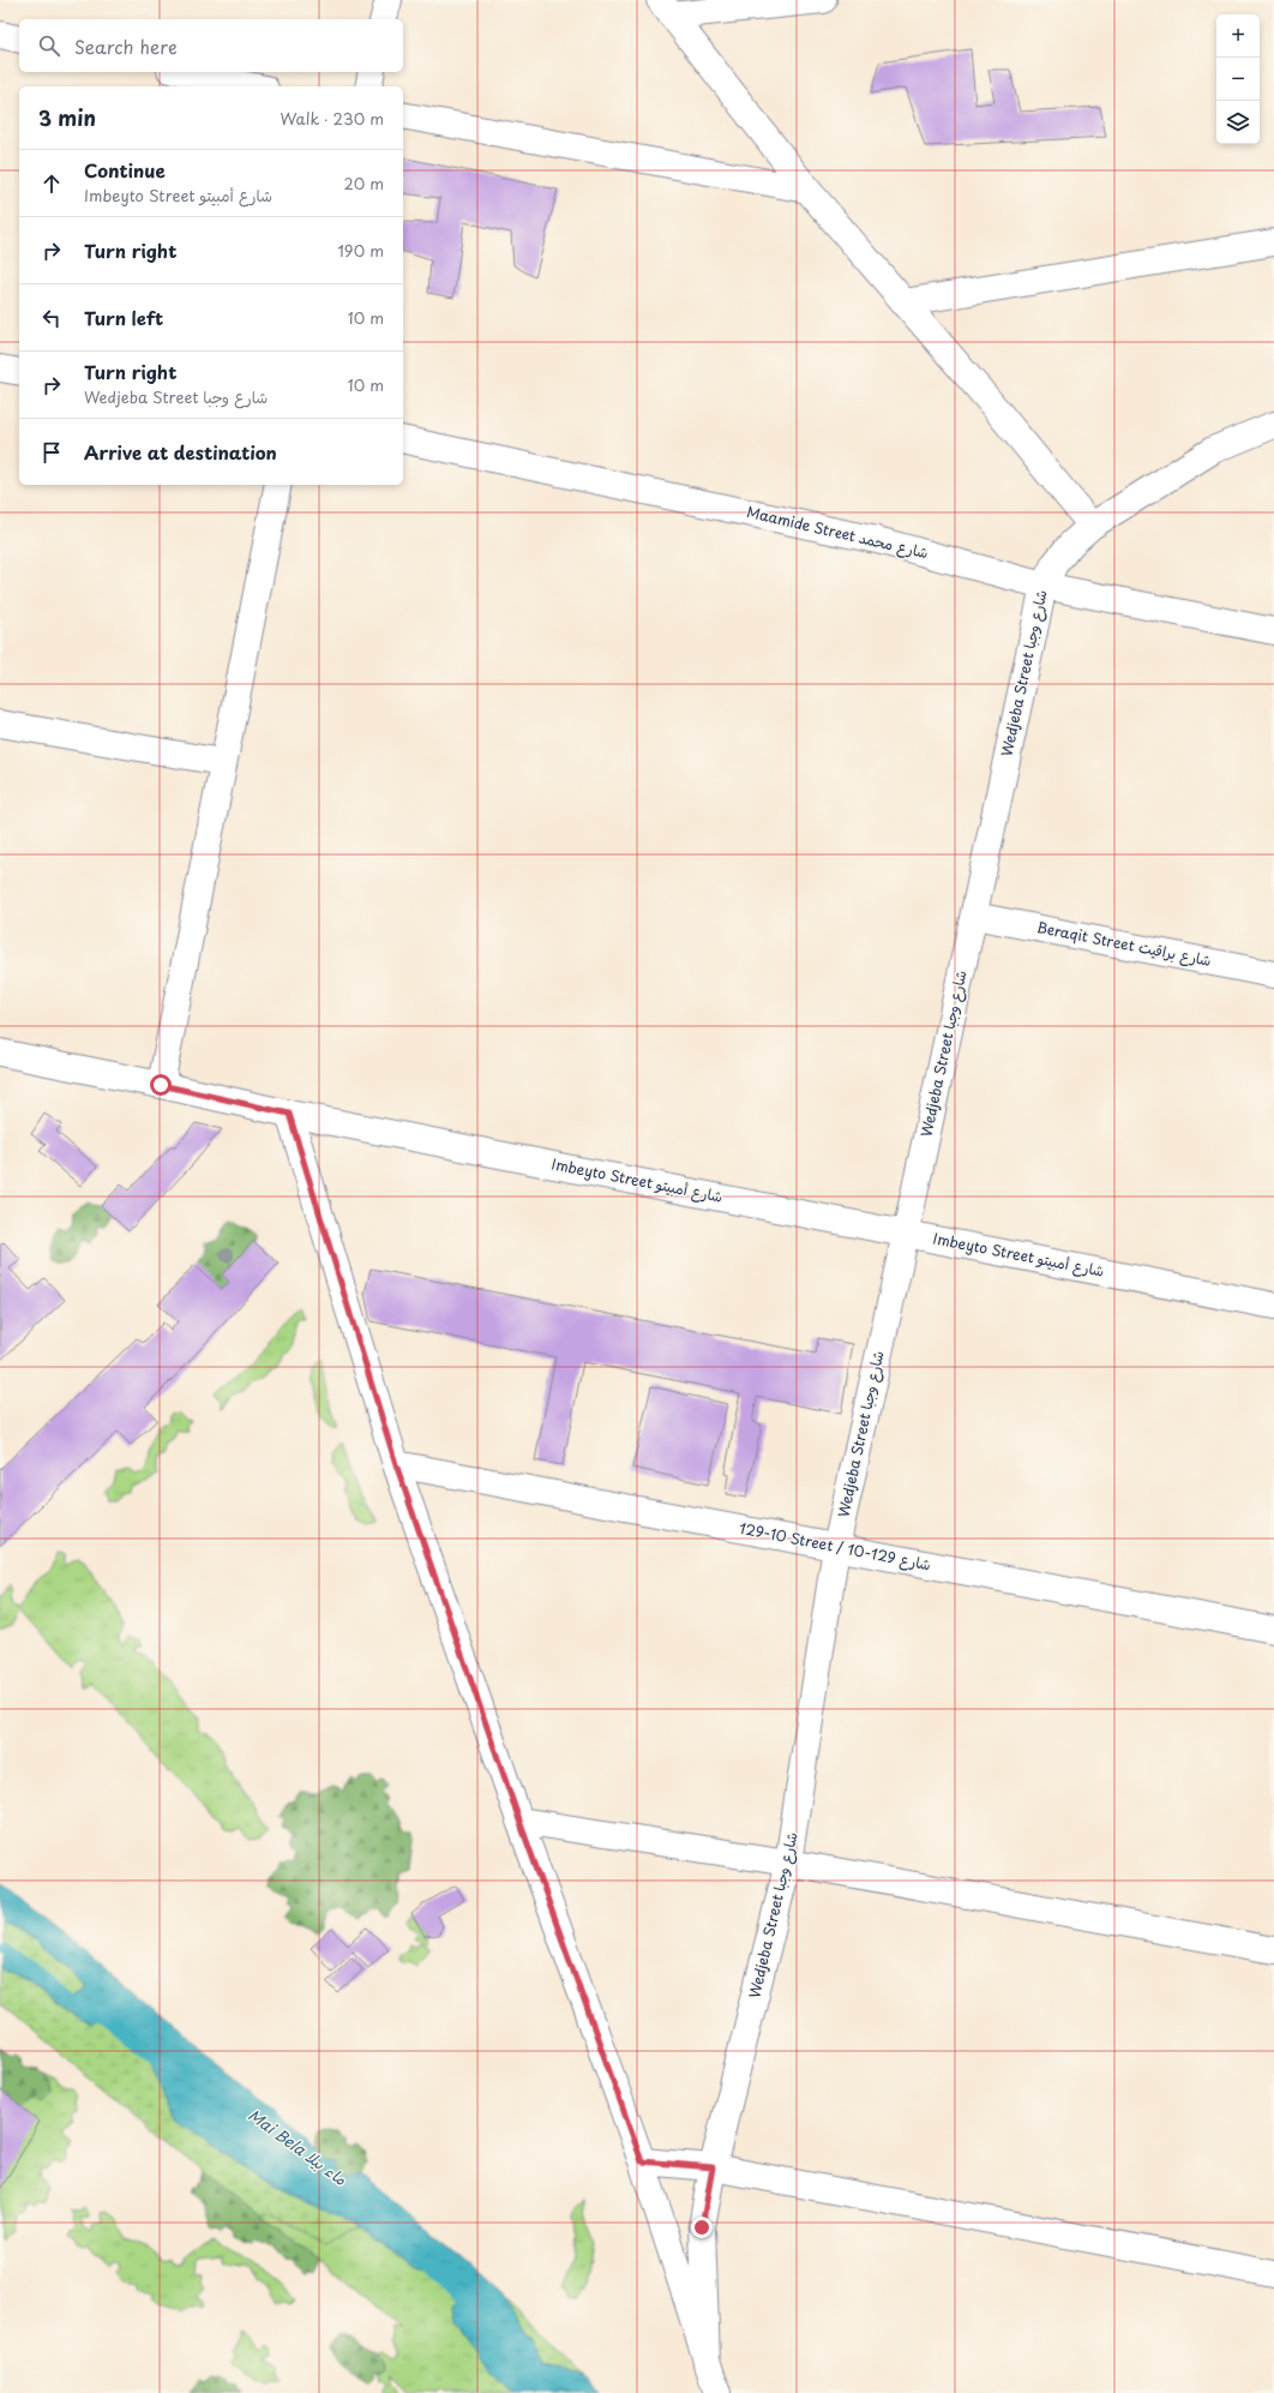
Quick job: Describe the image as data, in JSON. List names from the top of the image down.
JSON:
{
  "streets": {
    "street": [
      "Maamide Street شارع محمد",
      "Wedjeba Street شارع وجبا",
      "Beraqit Street شارع براقيت",
      "Imbeyto Street شارع أمبيتو",
      "129-10 Street / شارع 129-10"
    ]
  },
  "crossings": [
    ["Maamide Street شارع محمد", "Wedjeba Street شارع وجبا"],
    ["Wedjeba Street شارع وجبا", "Beraqit Street شارع براقيت"],
    ["Wedjeba Street شارع وجبا", "Imbeyto Street شارع أمبيتو"],
    ["Wedjeba Street شارع وجبا", "129-10 Street / شارع 129-10"]
  ],
  "water": ["Mai Bela ماء بيلا"],
  "page": {
    "map_buttons": ["+", "−"],
    "search": "Search here",
    "heading": ["3 min", "Walk · 230 m"],
    "list": [
      ["Continue", "Imbeyto Street شارع أمبيتو", "20 m"],
      ["Turn right", "190 m"],
      ["Turn left", "10 m"],
      ["Turn right", "Wedjeba Street شارع وجبا", "10 m"],
      "Arrive at destination"
    ]
  }
}
